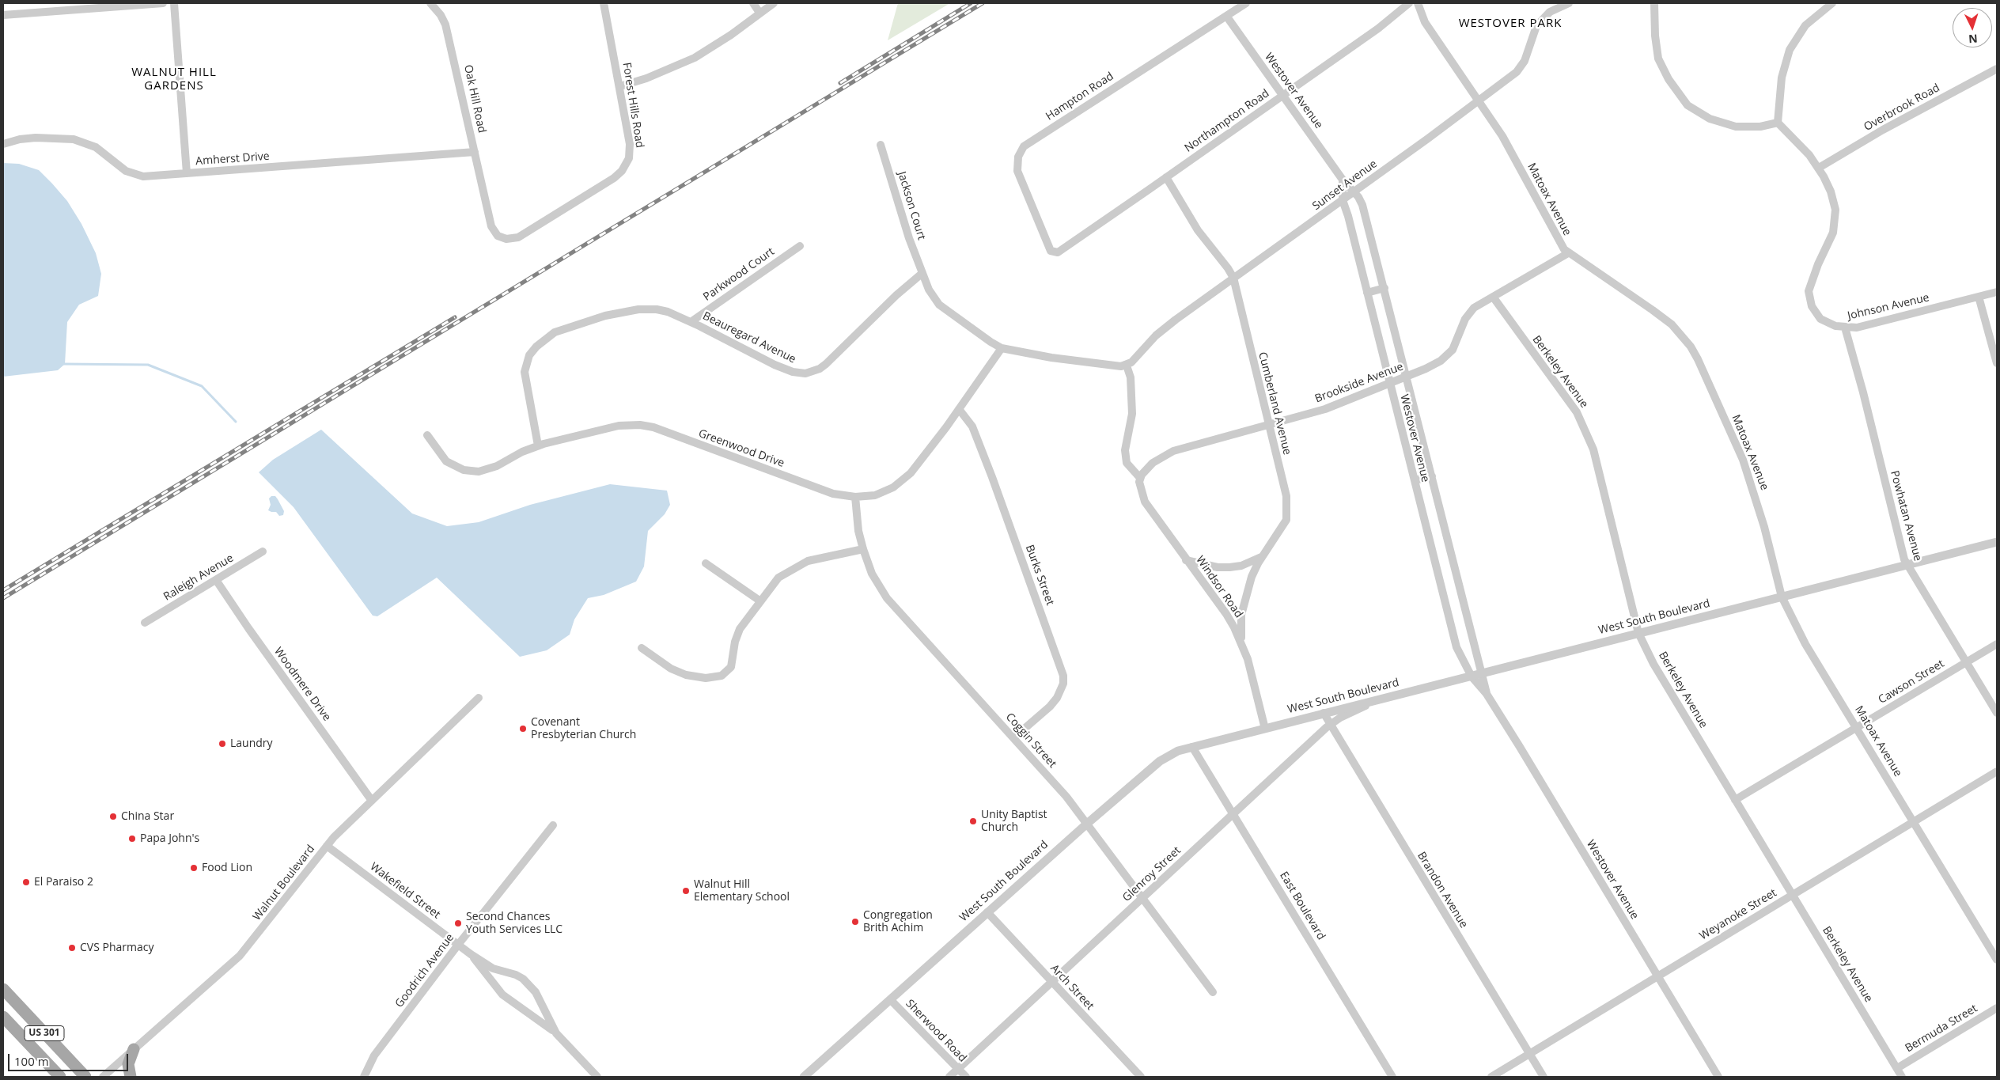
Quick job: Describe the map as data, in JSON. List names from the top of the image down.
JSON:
{
  "streets": {
    "main road": ["US 301"],
    "street": [
      "Westover Avenue",
      "Hampton Road",
      "Oak Hill Road",
      "Forest Hills Road",
      "Overbrook Road",
      "Northampton Road",
      "Amherst Drive",
      "Sunset Avenue",
      "Matoax Avenue",
      "Jackson Court",
      "Parkwood Court",
      "Johnson Avenue",
      "Beauregard Avenue",
      "Berkeley Avenue",
      "Brookside Avenue",
      "Cumberland Avenue",
      "Greenwood Drive",
      "Powhatan Avenue",
      "Burks Street",
      "Raleigh Avenue",
      "Windsor Road",
      "West South Boulevard",
      "Cawson Street",
      "Woodmere Drive",
      "Coggin Street",
      "Glenroy Street",
      "Walnut Boulevard",
      "Brandon Avenue",
      "Wakefield Street",
      "East Boulevard",
      "Weyanoke Street",
      "Goodrich Avenue",
      "Arch Street",
      "Bermuda Street",
      "Sherwood Road"
    ]
  },
  "crossings": [
    ["Westover Avenue", "Hampton Road"],
    ["Westover Avenue", "Northampton Road"],
    ["Westover Avenue", "Sunset Avenue"],
    ["Westover Avenue", "Brookside Avenue"],
    ["Westover Avenue", "West South Boulevard"],
    ["Westover Avenue", "Weyanoke Street"],
    ["Hampton Road", "Northampton Road"],
    ["Oak Hill Road", "Forest Hills Road"],
    ["Oak Hill Road", "Amherst Drive"],
    ["Overbrook Road", "Johnson Avenue"],
    ["Northampton Road", "Cumberland Avenue"],
    ["Sunset Avenue", "Matoax Avenue"],
    ["Sunset Avenue", "Cumberland Avenue"],
    ["Matoax Avenue", "Brookside Avenue"],
    ["Matoax Avenue", "West South Boulevard"],
    ["Matoax Avenue", "Cawson Street"],
    ["Matoax Avenue", "Weyanoke Street"],
    ["Jackson Court", "Beauregard Avenue"],
    ["Parkwood Court", "Beauregard Avenue"],
    ["Johnson Avenue", "Powhatan Avenue"],
    ["Beauregard Avenue", "Greenwood Drive"],
    ["Berkeley Avenue", "Brookside Avenue"],
    ["Berkeley Avenue", "West South Boulevard"],
    ["Berkeley Avenue", "Cawson Street"],
    ["Berkeley Avenue", "Weyanoke Street"],
    ["Berkeley Avenue", "Bermuda Street"],
    ["Brookside Avenue", "Cumberland Avenue"],
    ["Brookside Avenue", "Windsor Road"],
    ["Cumberland Avenue", "Windsor Road"],
    ["Greenwood Drive", "Burks Street"],
    ["Greenwood Drive", "Coggin Street"],
    ["Powhatan Avenue", "West South Boulevard"],
    ["Powhatan Avenue", "Cawson Street"],
    ["Burks Street", "Coggin Street"],
    ["Raleigh Avenue", "Woodmere Drive"],
    ["Windsor Road", "West South Boulevard"],
    ["West South Boulevard", "Coggin Street"],
    ["West South Boulevard", "Glenroy Street"],
    ["West South Boulevard", "Brandon Avenue"],
    ["West South Boulevard", "East Boulevard"],
    ["West South Boulevard", "Arch Street"],
    ["West South Boulevard", "Sherwood Road"],
    ["Woodmere Drive", "Walnut Boulevard"],
    ["Coggin Street", "Glenroy Street"],
    ["Glenroy Street", "Brandon Avenue"],
    ["Glenroy Street", "East Boulevard"],
    ["Glenroy Street", "Arch Street"],
    ["Glenroy Street", "Sherwood Road"],
    ["Walnut Boulevard", "Wakefield Street"],
    ["Brandon Avenue", "Weyanoke Street"],
    ["Wakefield Street", "Goodrich Avenue"]
  ],
  "districts": ["WESTOVER PARK", "WALNUT HILL GARDENS"],
  "places": [
    "Covenant Presbyterian Church",
    "Laundry",
    "China Star",
    "Unity Baptist Church",
    "Papa John's",
    "Food Lion",
    "El Paraiso 2",
    "Walnut Hill Elementary School",
    "Congregation Brith Achim",
    "Second Chances Youth Services LLC",
    "CVS Pharmacy"
  ],
  "scale_bar": "100 m",
  "north": "bottom"
}
